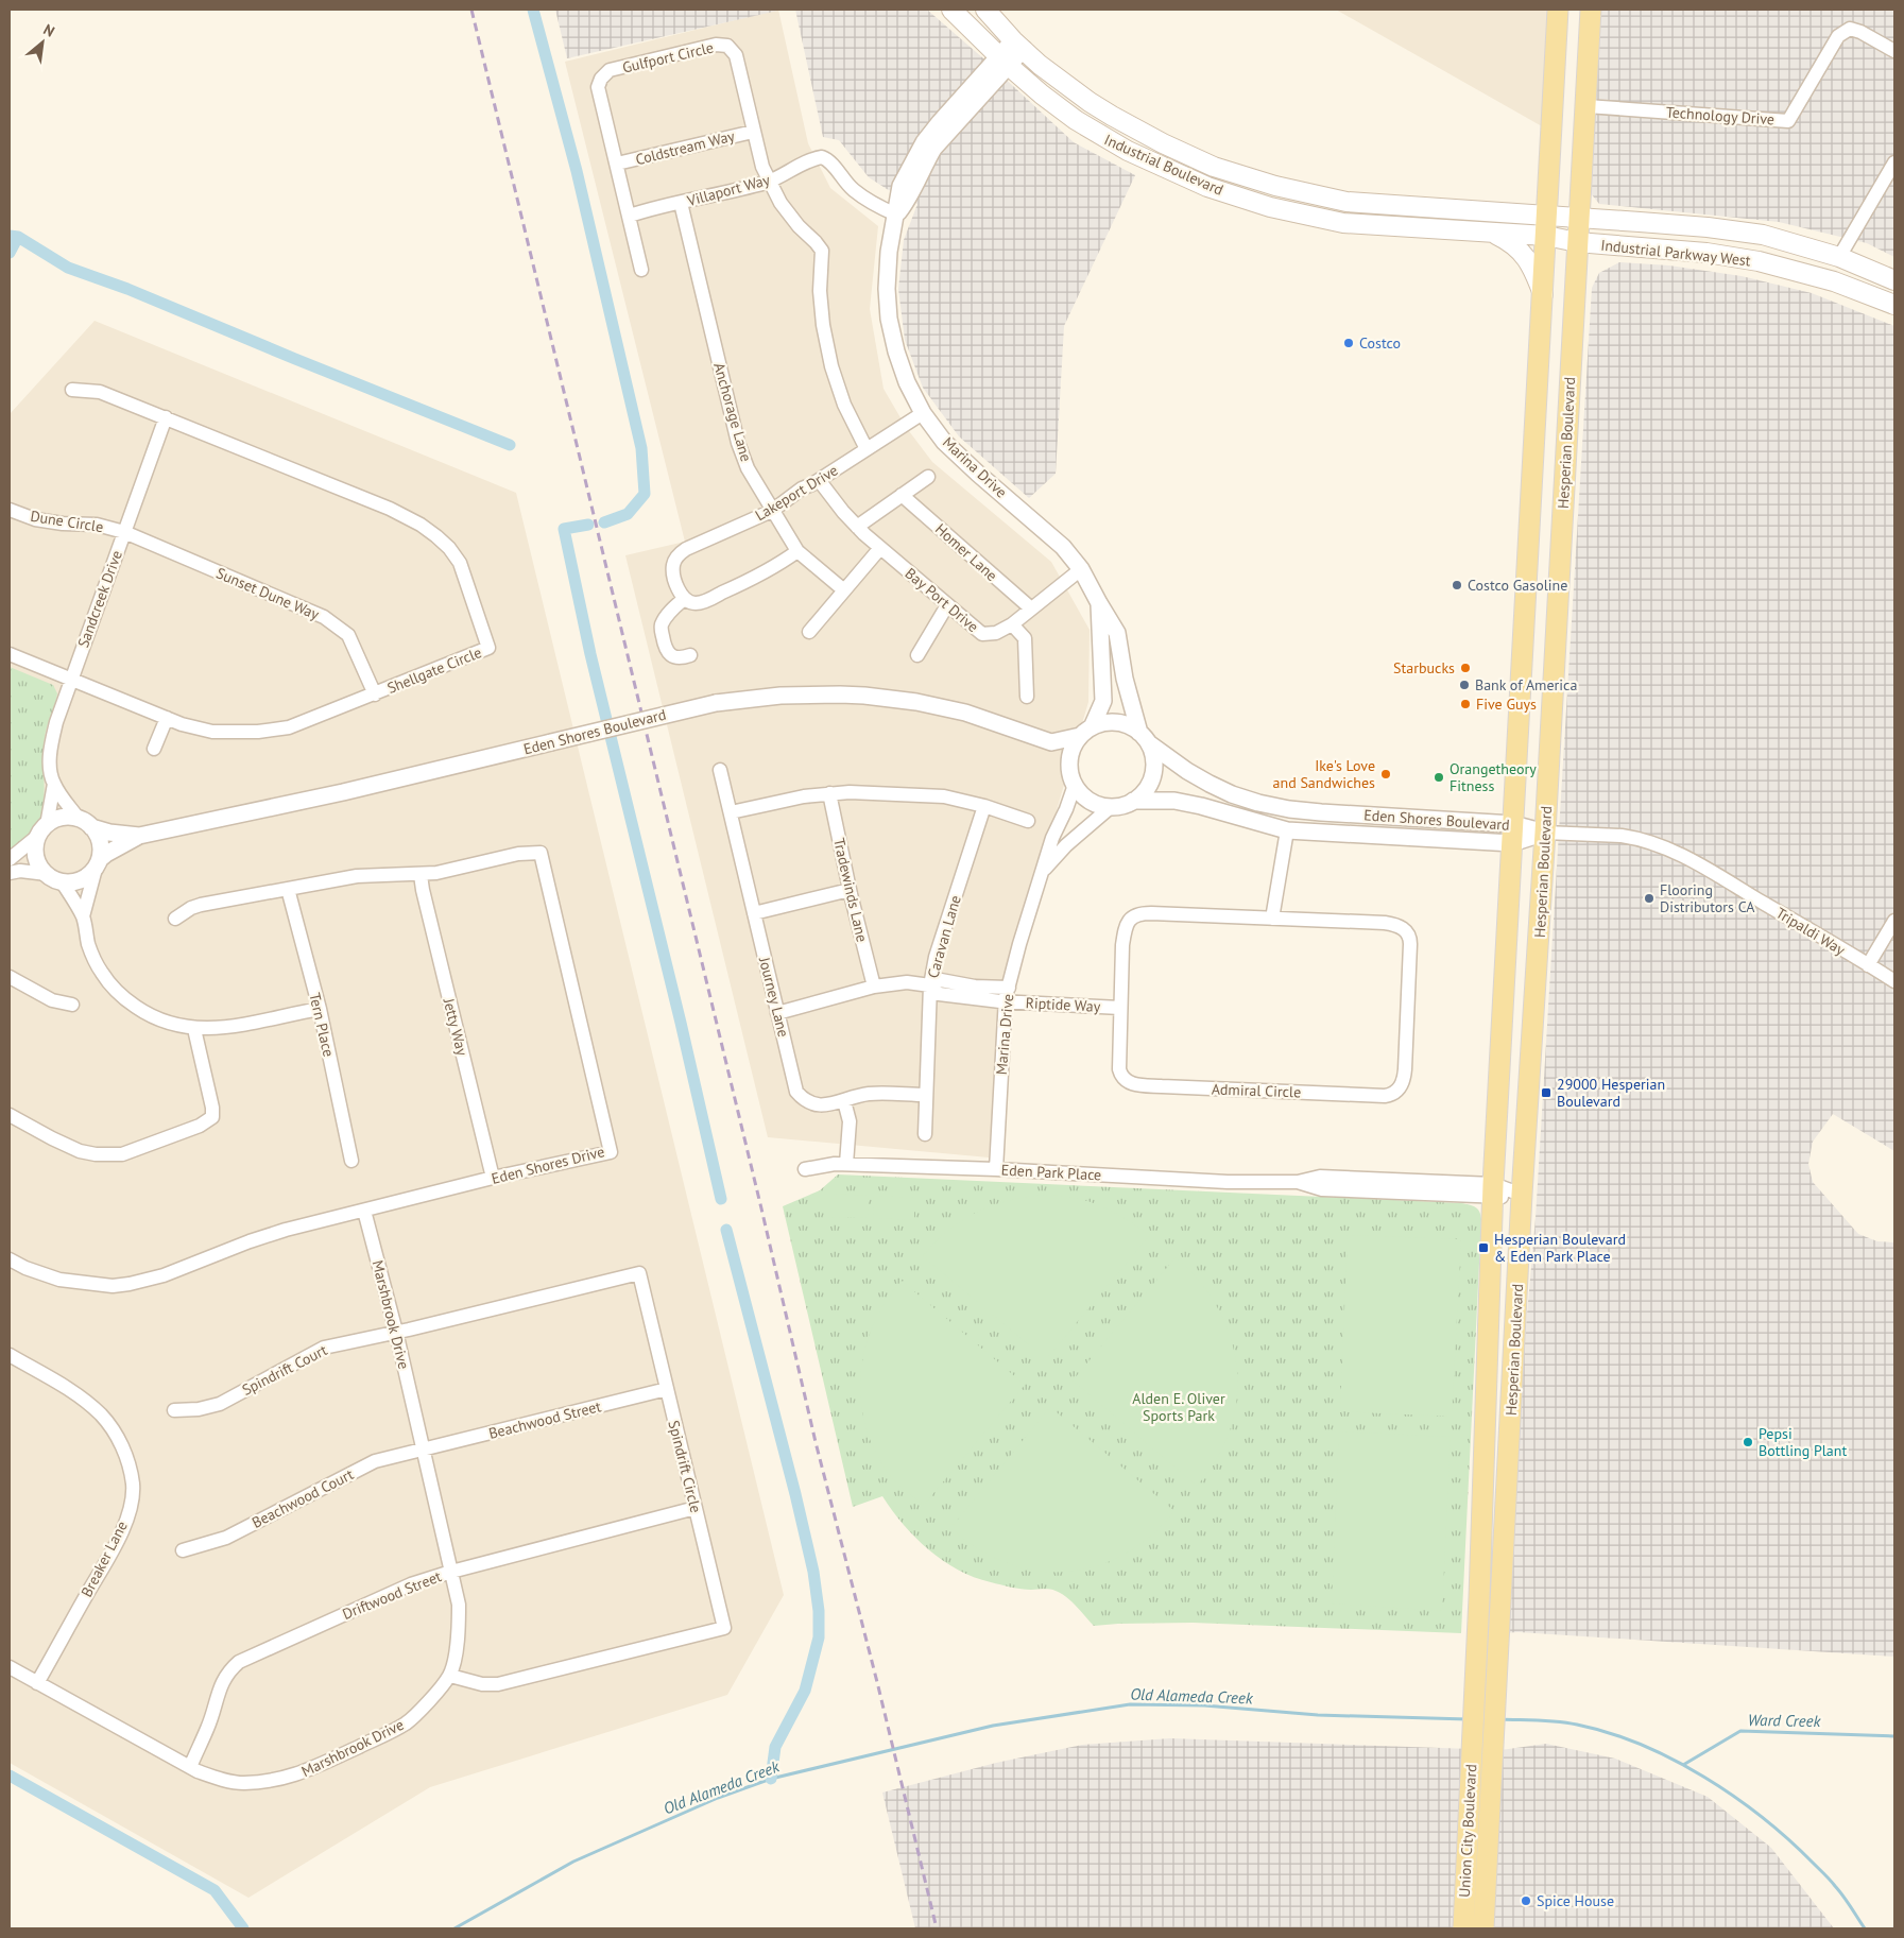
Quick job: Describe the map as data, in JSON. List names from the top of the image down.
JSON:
{
  "streets": {
    "main road": [
      "Industrial Boulevard",
      "Industrial Parkway West",
      "Hesperian Boulevard",
      "Union City Boulevard"
    ],
    "street": [
      "Gulfport Circle",
      "Technology Drive",
      "Coldstream Way",
      "Villaport Way",
      "Anchorage Lane",
      "Marina Drive",
      "Lakeport Drive",
      "Dune Circle",
      "Homer Lane",
      "Sunset Dune Way",
      "Sandcreek Drive",
      "Bay Port Drive",
      "Shellgate Circle",
      "Eden Shores Boulevard",
      "Tradewinds Lane",
      "Tripaldi Way",
      "Caravan Lane",
      "Journey Lane",
      "Riptide Way",
      "Tern Place",
      "Jetty Way",
      "Admiral Circle",
      "Eden Shores Drive",
      "Eden Park Place",
      "Marshbrook Drive",
      "Spindrift Court",
      "Beachwood Street",
      "Spindrift Circle",
      "Beachwood Court",
      "Breaker Lane",
      "Driftwood Street"
    ]
  },
  "crossings": [
    ["Gulfport Circle", "Coldstream Way"],
    ["Gulfport Circle", "Villaport Way"],
    ["Gulfport Circle", "Lakeport Drive"],
    ["Technology Drive", "Hesperian Boulevard"],
    ["Industrial Boulevard", "Industrial Parkway West"],
    ["Industrial Boulevard", "Hesperian Boulevard"],
    ["Industrial Boulevard", "Marina Drive"],
    ["Villaport Way", "Anchorage Lane"],
    ["Villaport Way", "Marina Drive"],
    ["Industrial Parkway West", "Hesperian Boulevard"],
    ["Anchorage Lane", "Lakeport Drive"],
    ["Hesperian Boulevard", "Eden Shores Boulevard"],
    ["Hesperian Boulevard", "Tripaldi Way"],
    ["Hesperian Boulevard", "Eden Park Place"],
    ["Hesperian Boulevard", "Union City Boulevard"],
    ["Marina Drive", "Lakeport Drive"],
    ["Marina Drive", "Bay Port Drive"],
    ["Marina Drive", "Eden Shores Boulevard"],
    ["Marina Drive", "Riptide Way"],
    ["Marina Drive", "Eden Park Place"],
    ["Lakeport Drive", "Bay Port Drive"],
    ["Dune Circle", "Sunset Dune Way"],
    ["Dune Circle", "Sandcreek Drive"],
    ["Homer Lane", "Bay Port Drive"],
    ["Sunset Dune Way", "Sandcreek Drive"],
    ["Sunset Dune Way", "Shellgate Circle"],
    ["Sandcreek Drive", "Shellgate Circle"],
    ["Sandcreek Drive", "Eden Shores Boulevard"],
    ["Eden Shores Boulevard", "Tripaldi Way"],
    ["Caravan Lane", "Journey Lane"],
    ["Caravan Lane", "Riptide Way"],
    ["Riptide Way", "Admiral Circle"],
    ["Tern Place", "Eden Shores Drive"],
    ["Jetty Way", "Eden Shores Drive"],
    ["Eden Shores Drive", "Marshbrook Drive"],
    ["Marshbrook Drive", "Spindrift Court"],
    ["Marshbrook Drive", "Beachwood Street"],
    ["Marshbrook Drive", "Spindrift Circle"],
    ["Marshbrook Drive", "Beachwood Court"],
    ["Marshbrook Drive", "Breaker Lane"],
    ["Marshbrook Drive", "Driftwood Street"],
    ["Spindrift Court", "Spindrift Circle"],
    ["Beachwood Street", "Spindrift Circle"],
    ["Beachwood Street", "Beachwood Court"],
    ["Spindrift Circle", "Driftwood Street"]
  ],
  "water": ["Old Alameda Creek", "Ward Creek"],
  "parks": ["Alden E. Oliver Sports Park"],
  "places": {
    "other": [
      "Costco",
      "Costco Gasoline",
      "Starbucks",
      "Bank of America",
      "Five Guys",
      "Ike's Love and Sandwiches",
      "Orangetheory Fitness",
      "Flooring Distributors CA",
      "Pepsi Bottling Plant",
      "Spice House"
    ],
    "transit": ["29000 Hesperian Boulevard", "Hesperian Boulevard & Eden Park Place"]
  },
  "north": "top right"
}
